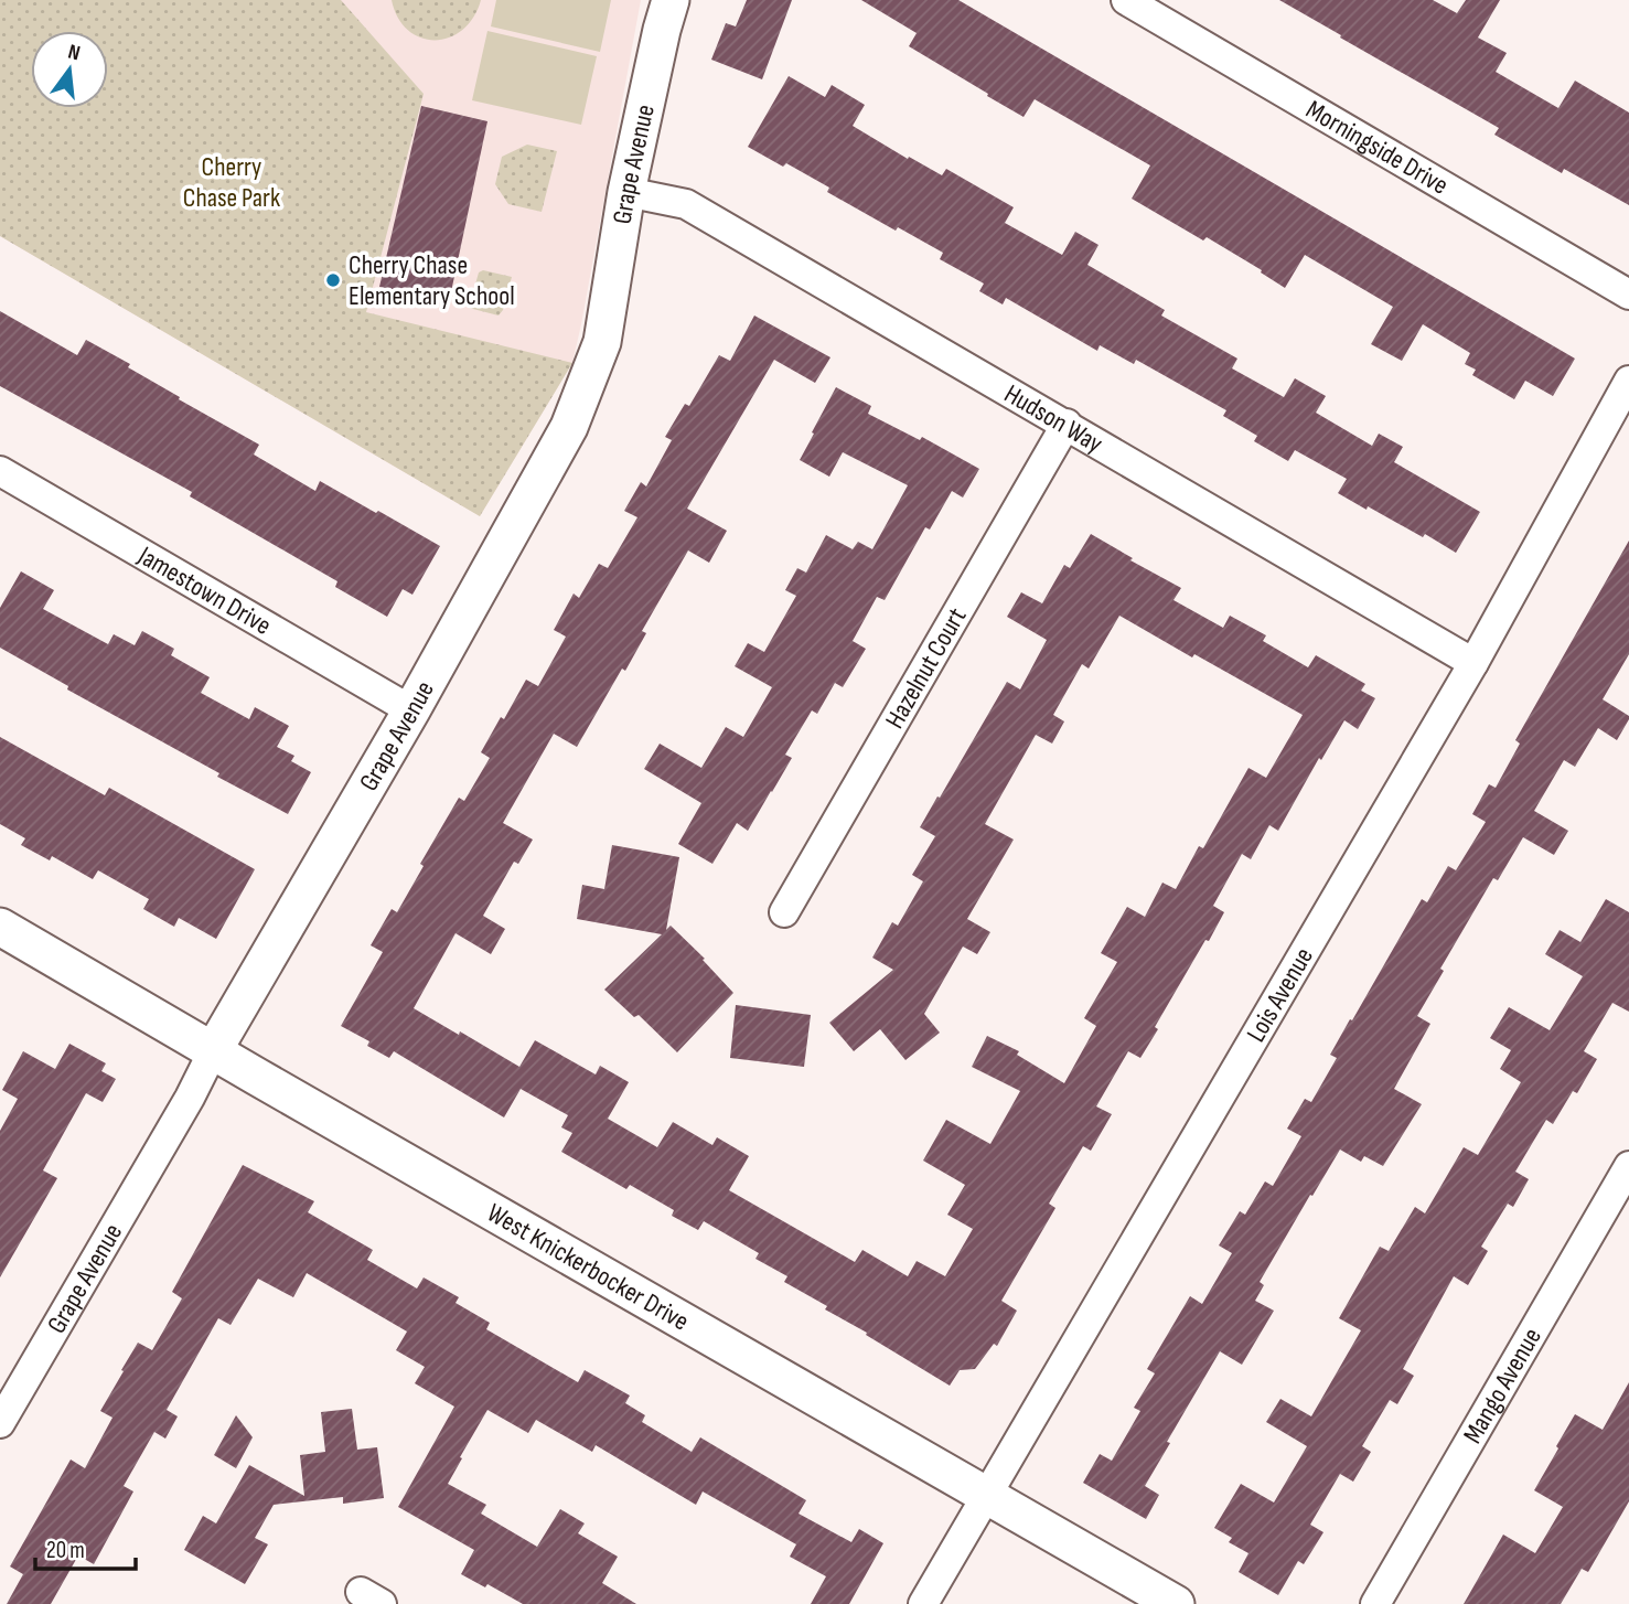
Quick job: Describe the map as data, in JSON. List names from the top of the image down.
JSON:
{
  "streets": {
    "street": [
      "Morningside Drive",
      "Grape Avenue",
      "Hudson Way",
      "Jamestown Drive",
      "Hazelnut Court",
      "Lois Avenue",
      "West Knickerbocker Drive",
      "Mango Avenue"
    ]
  },
  "crossings": [
    ["Grape Avenue", "Hudson Way"],
    ["Grape Avenue", "Jamestown Drive"],
    ["Grape Avenue", "West Knickerbocker Drive"],
    ["Hudson Way", "Hazelnut Court"],
    ["Hudson Way", "Lois Avenue"],
    ["Lois Avenue", "West Knickerbocker Drive"]
  ],
  "parks": ["Cherry Chase Park"],
  "places": ["Cherry Chase Elementary School"],
  "scale_bar": "20 m",
  "north": "top"
}
